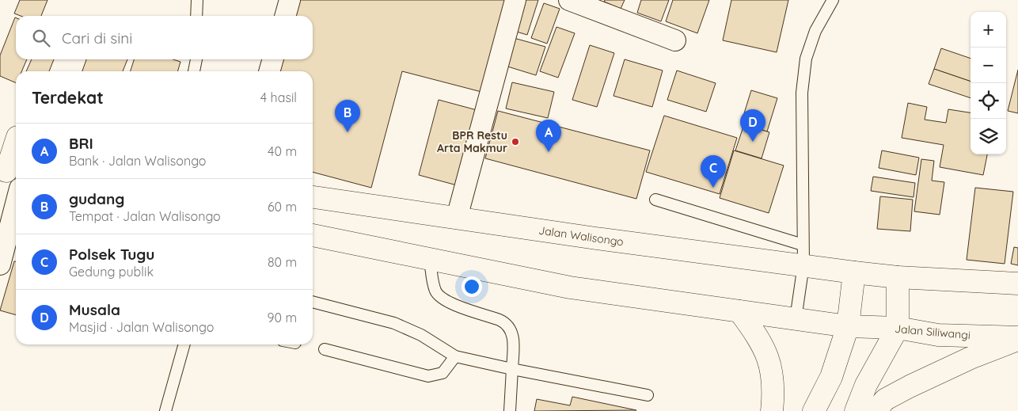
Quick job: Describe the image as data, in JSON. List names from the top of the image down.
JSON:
{
  "streets": {
    "main road": ["Jalan Walisongo", "Jalan Siliwangi"]
  },
  "places": ["BPR Restu Arta Makmur"],
  "page": {
    "map_buttons": ["+", "−"],
    "search": "Cari di sini",
    "heading": ["Terdekat", "4 hasil"],
    "pins": [
      "B",
      "D",
      "A",
      "C"
    ],
    "list": [
      {
        "mark": "A",
        "name": "BRI",
        "note": "Bank · Jalan Walisongo",
        "value": "40 m"
      },
      {
        "mark": "B",
        "name": "gudang",
        "note": "Tempat · Jalan Walisongo",
        "value": "60 m"
      },
      {
        "mark": "C",
        "name": "Polsek Tugu",
        "note": "Gedung publik",
        "value": "80 m"
      },
      {
        "mark": "D",
        "name": "Musala",
        "note": "Masjid · Jalan Walisongo",
        "value": "90 m"
      }
    ]
  }
}
